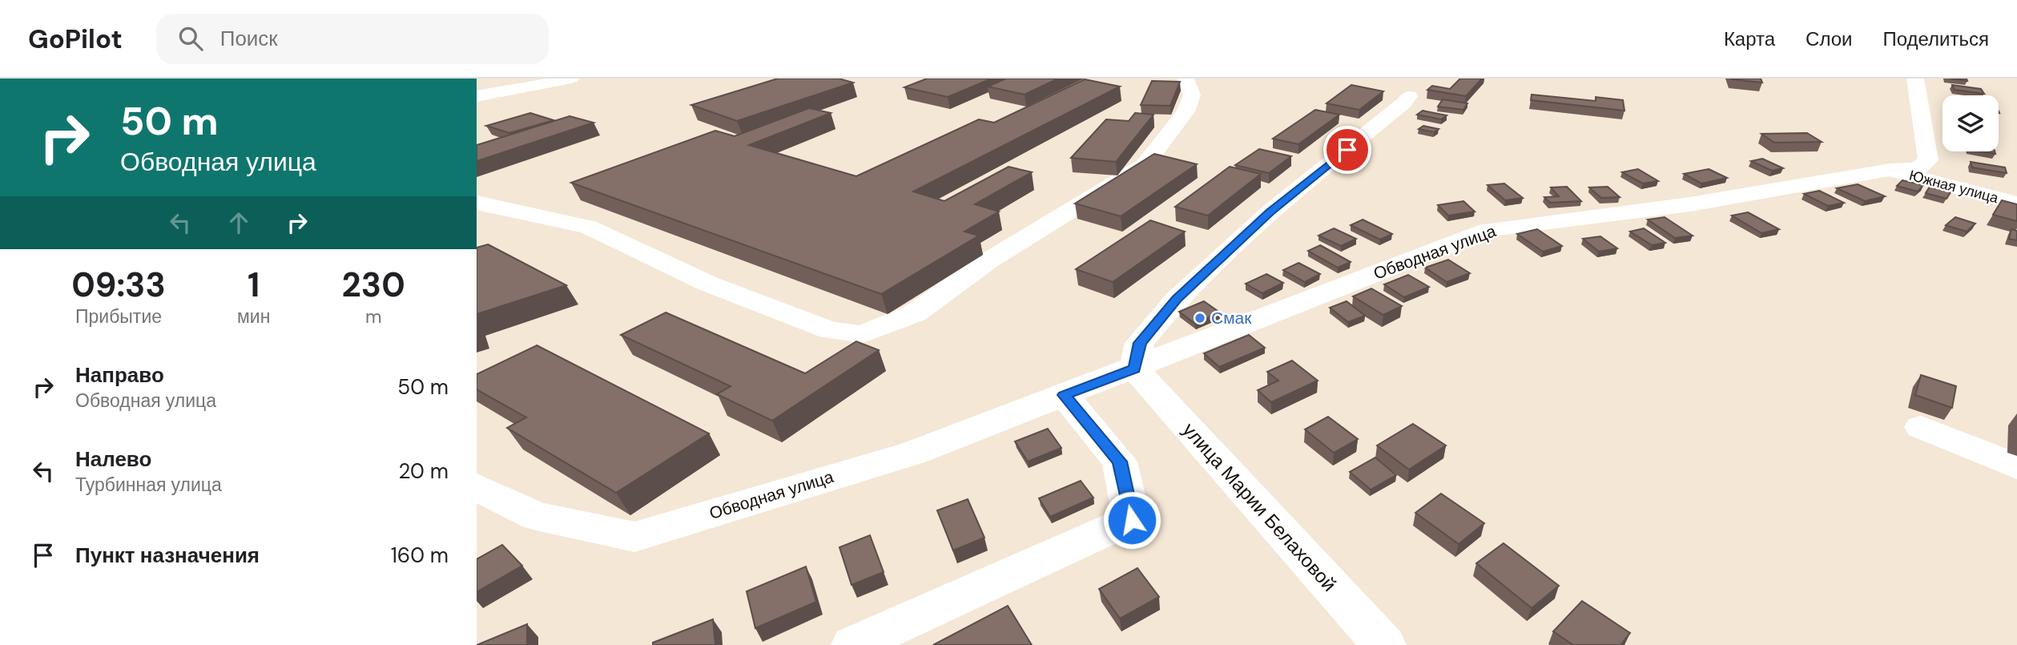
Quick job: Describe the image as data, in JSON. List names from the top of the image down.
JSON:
{
  "streets": {
    "street": ["Южная улица", "Обводная улица", "улица Марии Белаховой"]
  },
  "crossings": [
    ["Южная улица", "Обводная улица"],
    ["Обводная улица", "улица Марии Белаховой"]
  ],
  "places": ["Смак"],
  "page": {
    "header": "GoPilot",
    "search": "Поиск",
    "nav": ["Карта", "Слои", "Поделиться"],
    "turn": ["50 m", "Обводная улица"],
    "eta": [
      "09:33",
      "Прибытие",
      "1",
      "мин",
      "230",
      "m"
    ],
    "list": [
      {
        "name": "Направо",
        "note": "Обводная улица",
        "value": "50 m"
      },
      {
        "name": "Налево",
        "note": "Турбинная улица",
        "value": "20 m"
      },
      {
        "name": "Пункт назначения",
        "value": "160 m"
      }
    ]
  }
}
